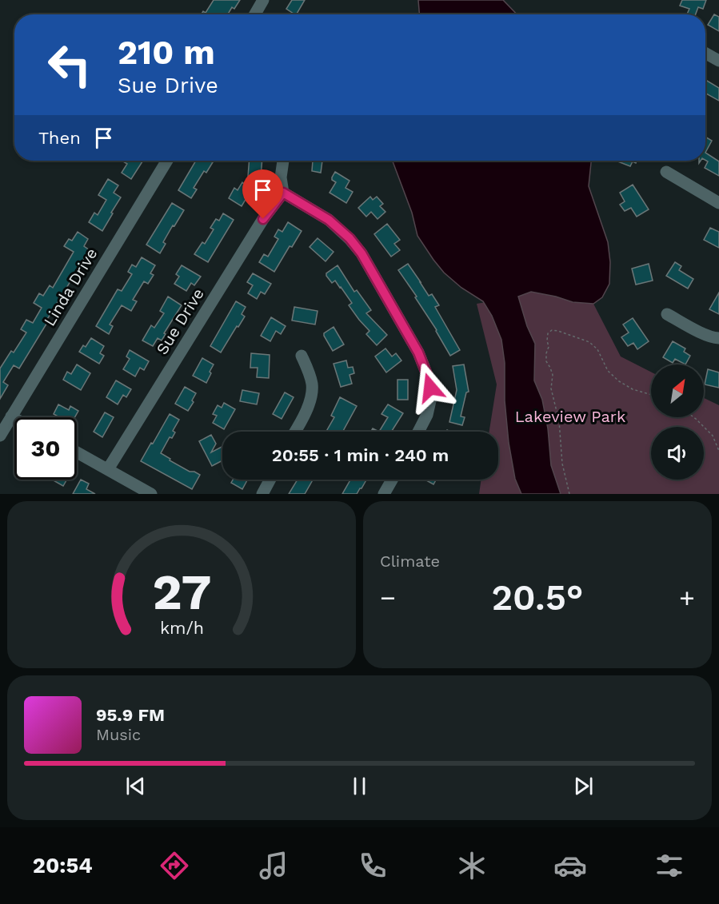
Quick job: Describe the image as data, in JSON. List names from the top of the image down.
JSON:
{
  "streets": {
    "street": ["Linda Drive", "Sue Drive"]
  },
  "parks": ["Lakeview Park"],
  "north": "top right",
  "page": {
    "turn": ["210 m", "Sue Drive"],
    "then": "Then",
    "limit": "30",
    "trip": "20:55 · 1 min · 240 m",
    "tile": "Climate",
    "heat": ["−", "20.5°", "+"],
    "song": ["95.9 FM", "Music"],
    "tabs": "20:54",
    "gauge": ["27", "km/h"]
  }
}
